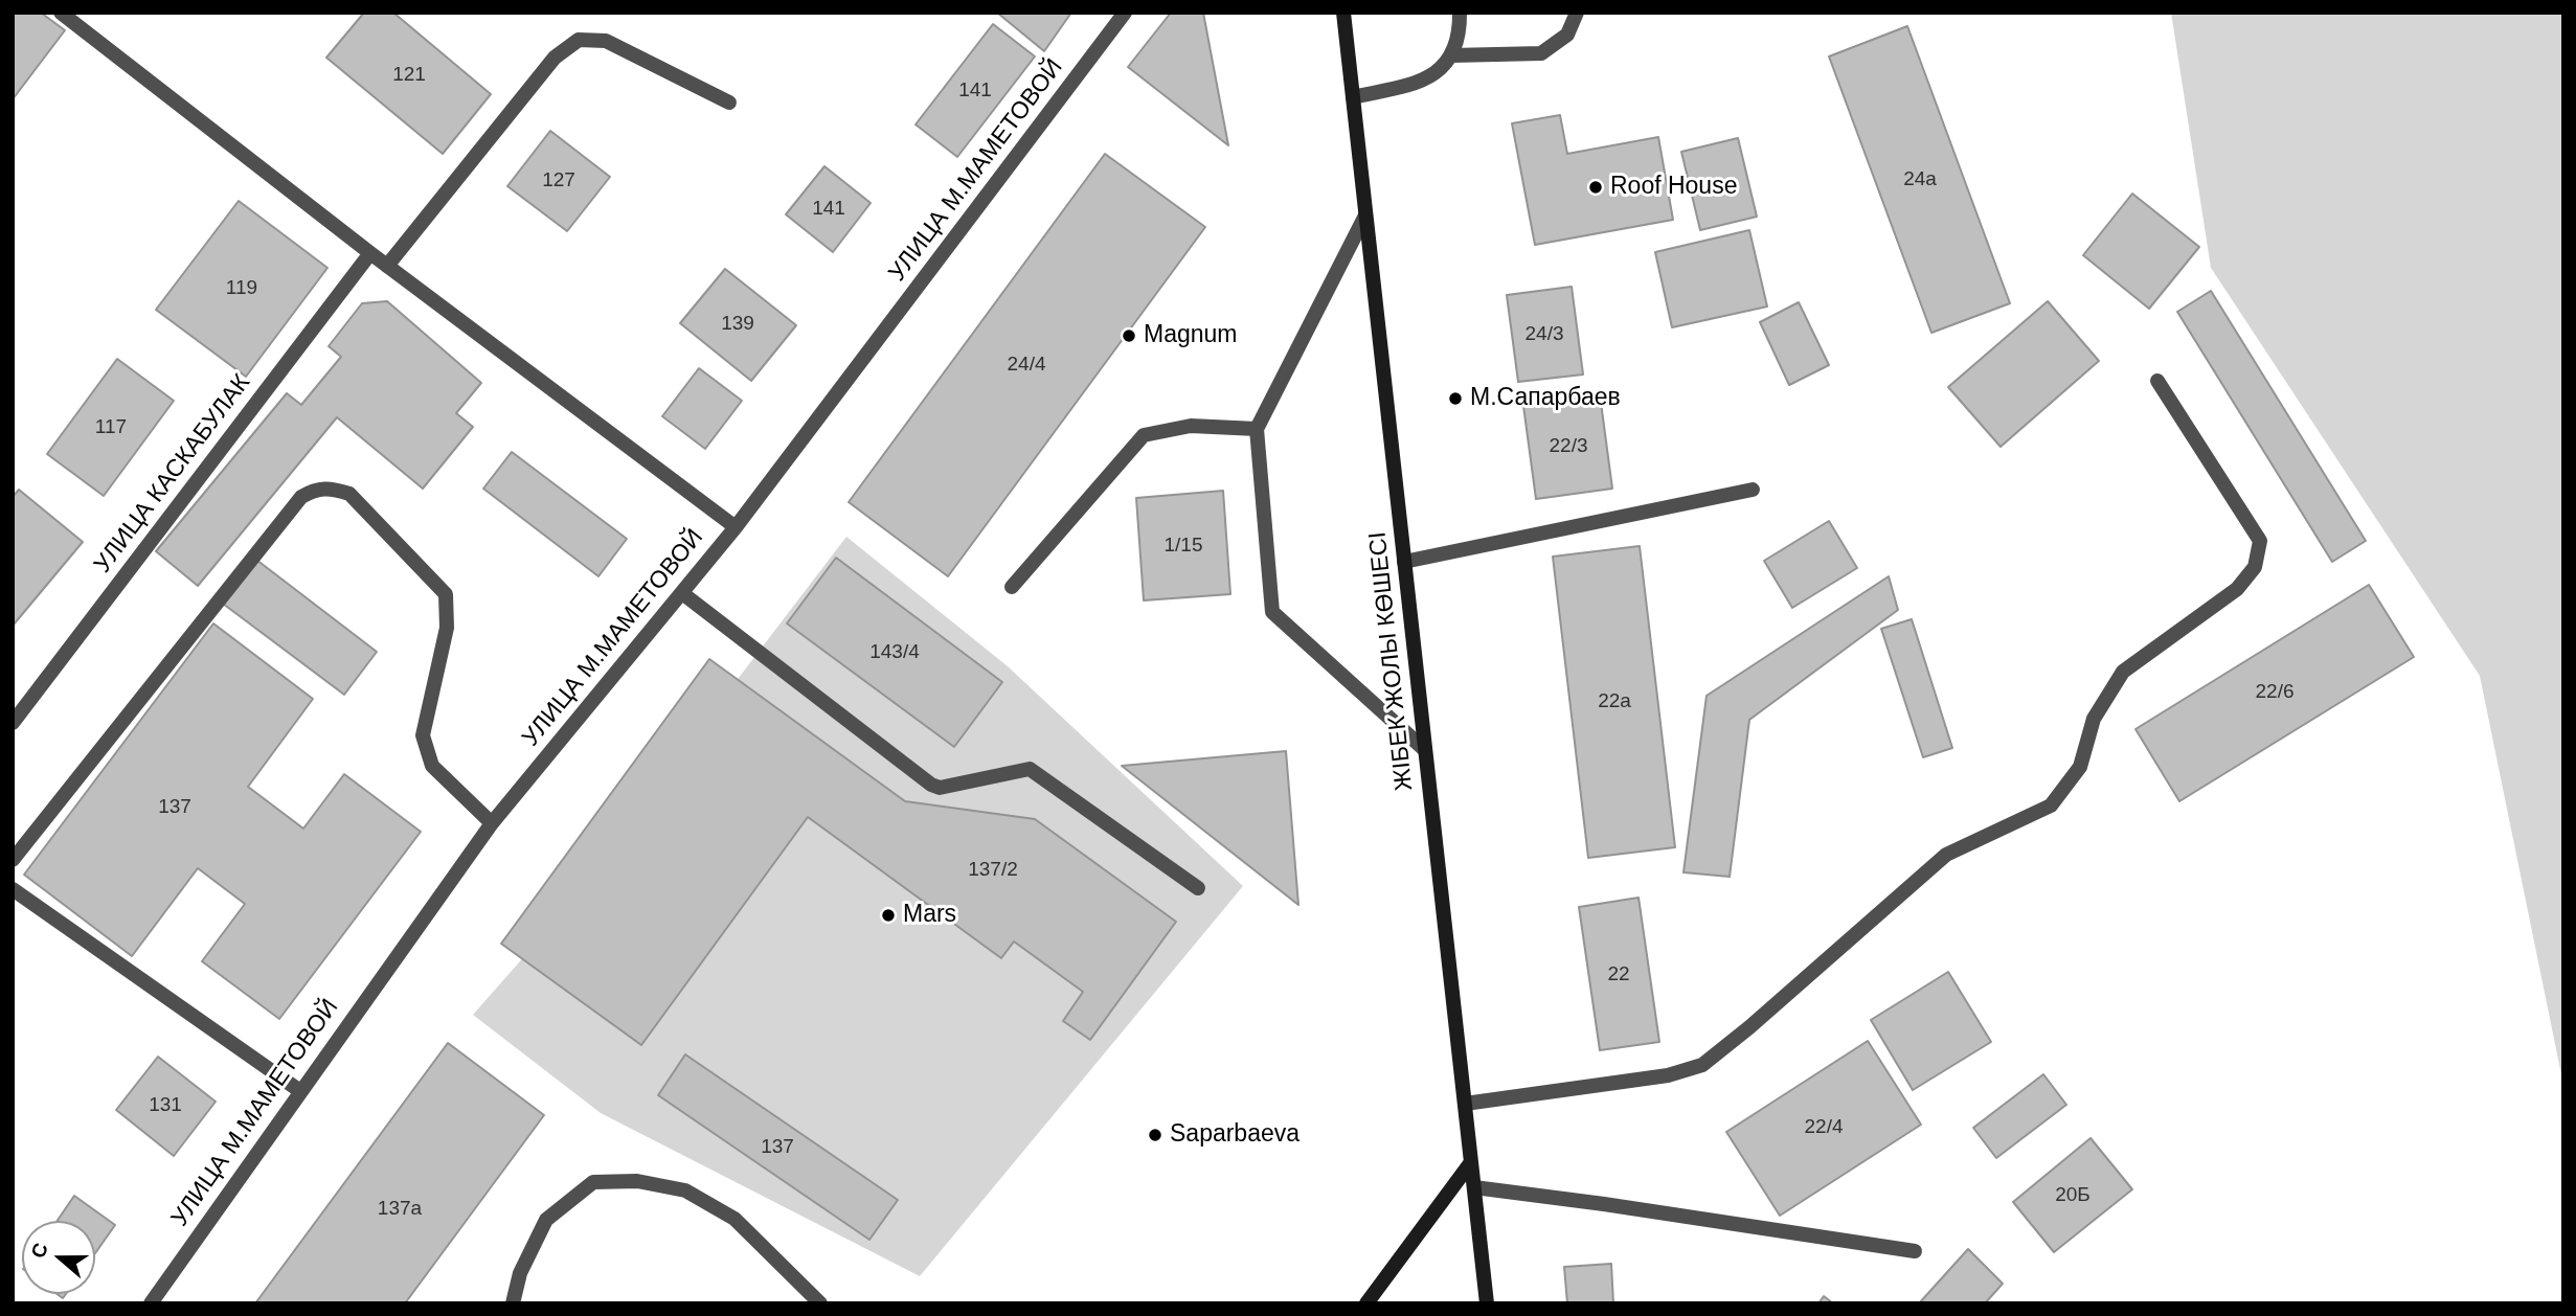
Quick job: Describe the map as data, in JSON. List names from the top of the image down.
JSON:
{
  "streets": {
    "main road": ["ЖІБЕК ЖОЛЫ КӨШЕСІ"],
    "street": ["УЛИЦА М.МАМЕТОВОЙ", "УЛИЦА КАСКАБУЛАК"]
  },
  "places": [
    "Roof House",
    "Magnum",
    "М.Сапарбаев",
    "Mars",
    "Saparbaeva"
  ],
  "house_numbers": [
    "121",
    "141",
    "24а",
    "127",
    "141",
    "119",
    "139",
    "24/3",
    "24/4",
    "117",
    "22/3",
    "1/15",
    "143/4",
    "22/6",
    "22а",
    "137",
    "137/2",
    "22",
    "131",
    "22/4",
    "137",
    "20Б",
    "137а"
  ],
  "north": "left"
}
